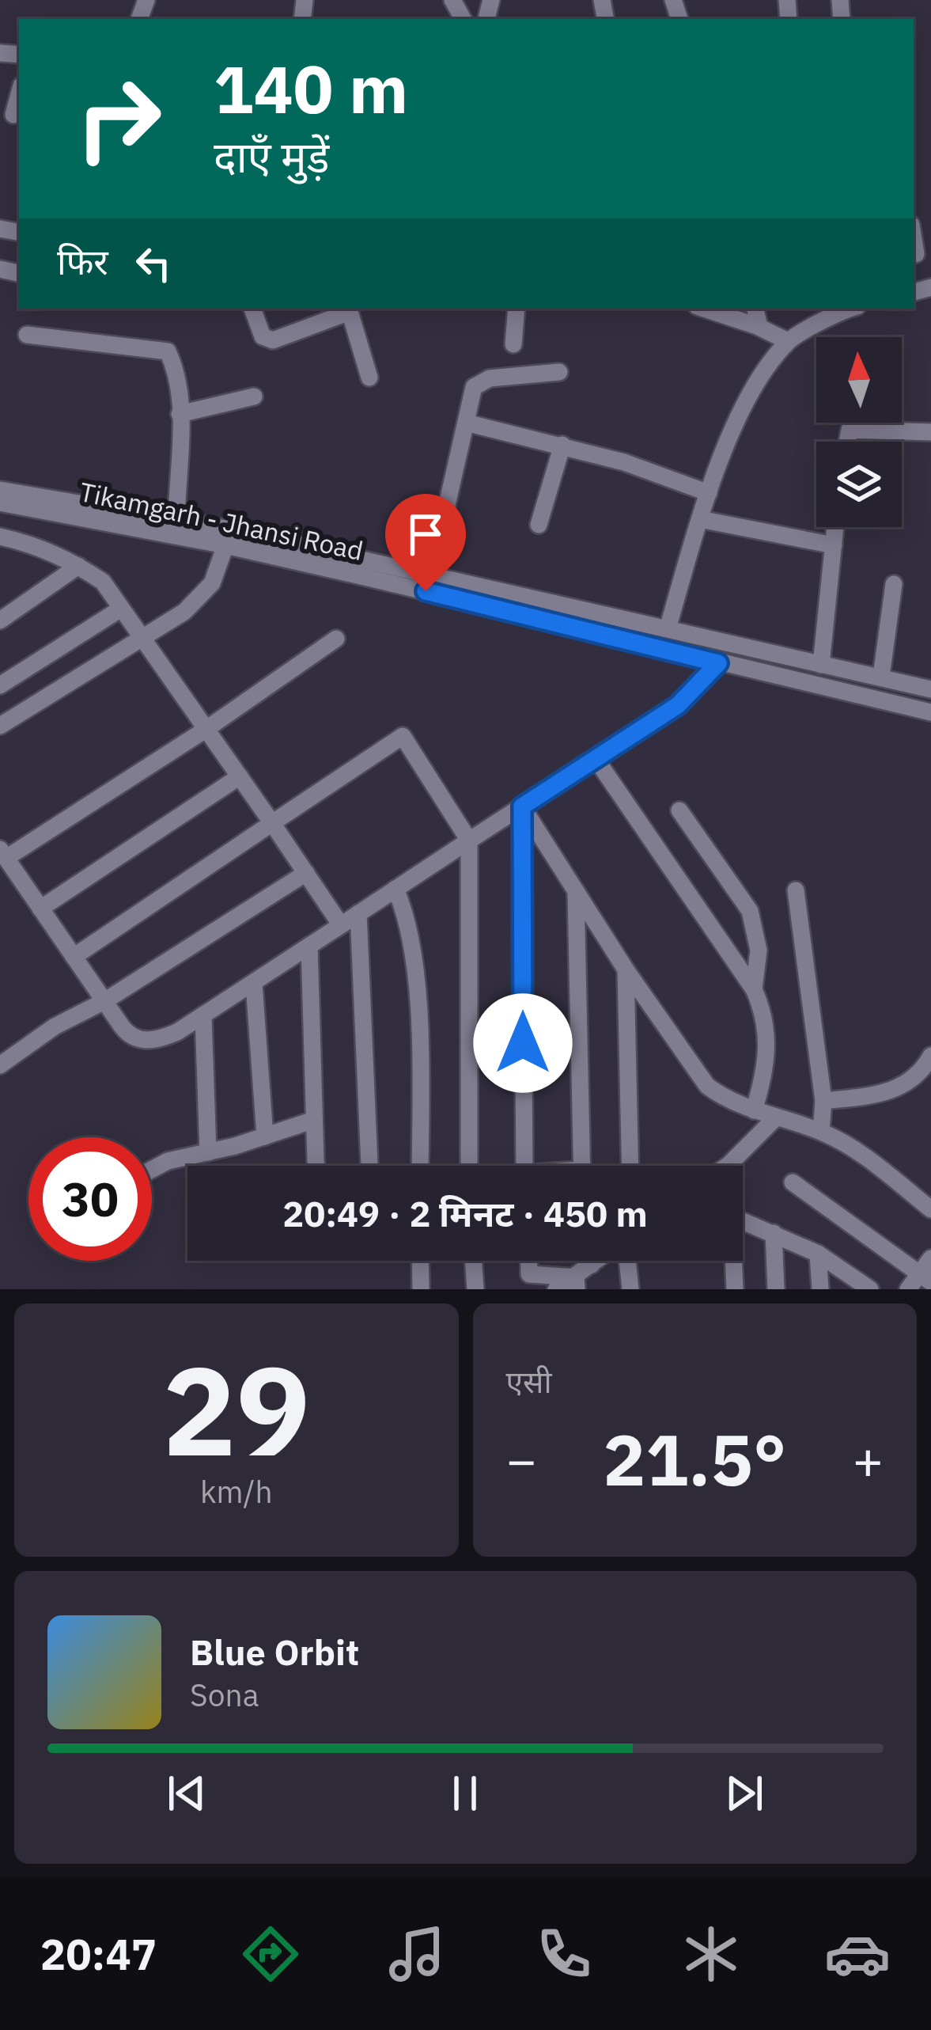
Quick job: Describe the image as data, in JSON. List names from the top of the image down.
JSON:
{
  "streets": {
    "street": ["Tikamgarh - Jhansi Road"]
  },
  "north": "top",
  "page": {
    "turn": ["140 m", "दाएँ मुड़ें"],
    "then": "फिर",
    "limit": "30",
    "trip": "20:49 · 2 मिनट · 450 m",
    "tile": [
      ["29", "km/h"],
      "एसी"
    ],
    "heat": ["−", "21.5°", "+"],
    "song": ["Blue Orbit", "Sona"],
    "tabs": "20:47"
  }
}
